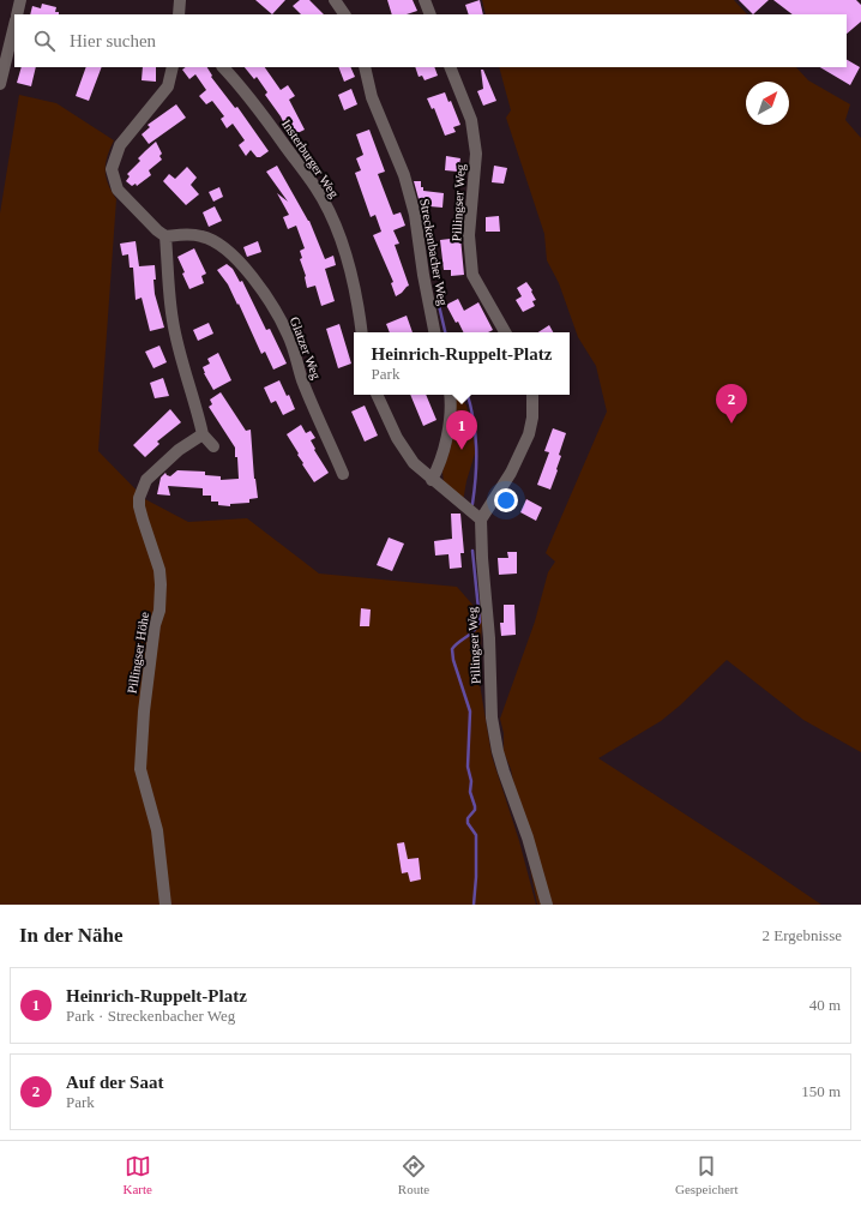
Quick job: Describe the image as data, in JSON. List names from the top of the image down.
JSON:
{
  "streets": {
    "street": [
      "Insterburger Weg",
      "Pillingser Weg",
      "Streckenbacher Weg",
      "Glatzer Weg",
      "Pillingser Höhe"
    ]
  },
  "north": "top right",
  "page": {
    "search": "Hier suchen",
    "popup": ["Heinrich-Ruppelt-Platz", "Park"],
    "pins": ["2", "1"],
    "heading": ["In der Nähe", "2 Ergebnisse"],
    "list": [
      {
        "mark": "1",
        "name": "Heinrich-Ruppelt-Platz",
        "note": "Park · Streckenbacher Weg",
        "value": "40 m"
      },
      {
        "mark": "2",
        "name": "Auf der Saat",
        "note": "Park",
        "value": "150 m"
      }
    ],
    "nav": ["Karte", "Route", "Gespeichert"]
  }
}
